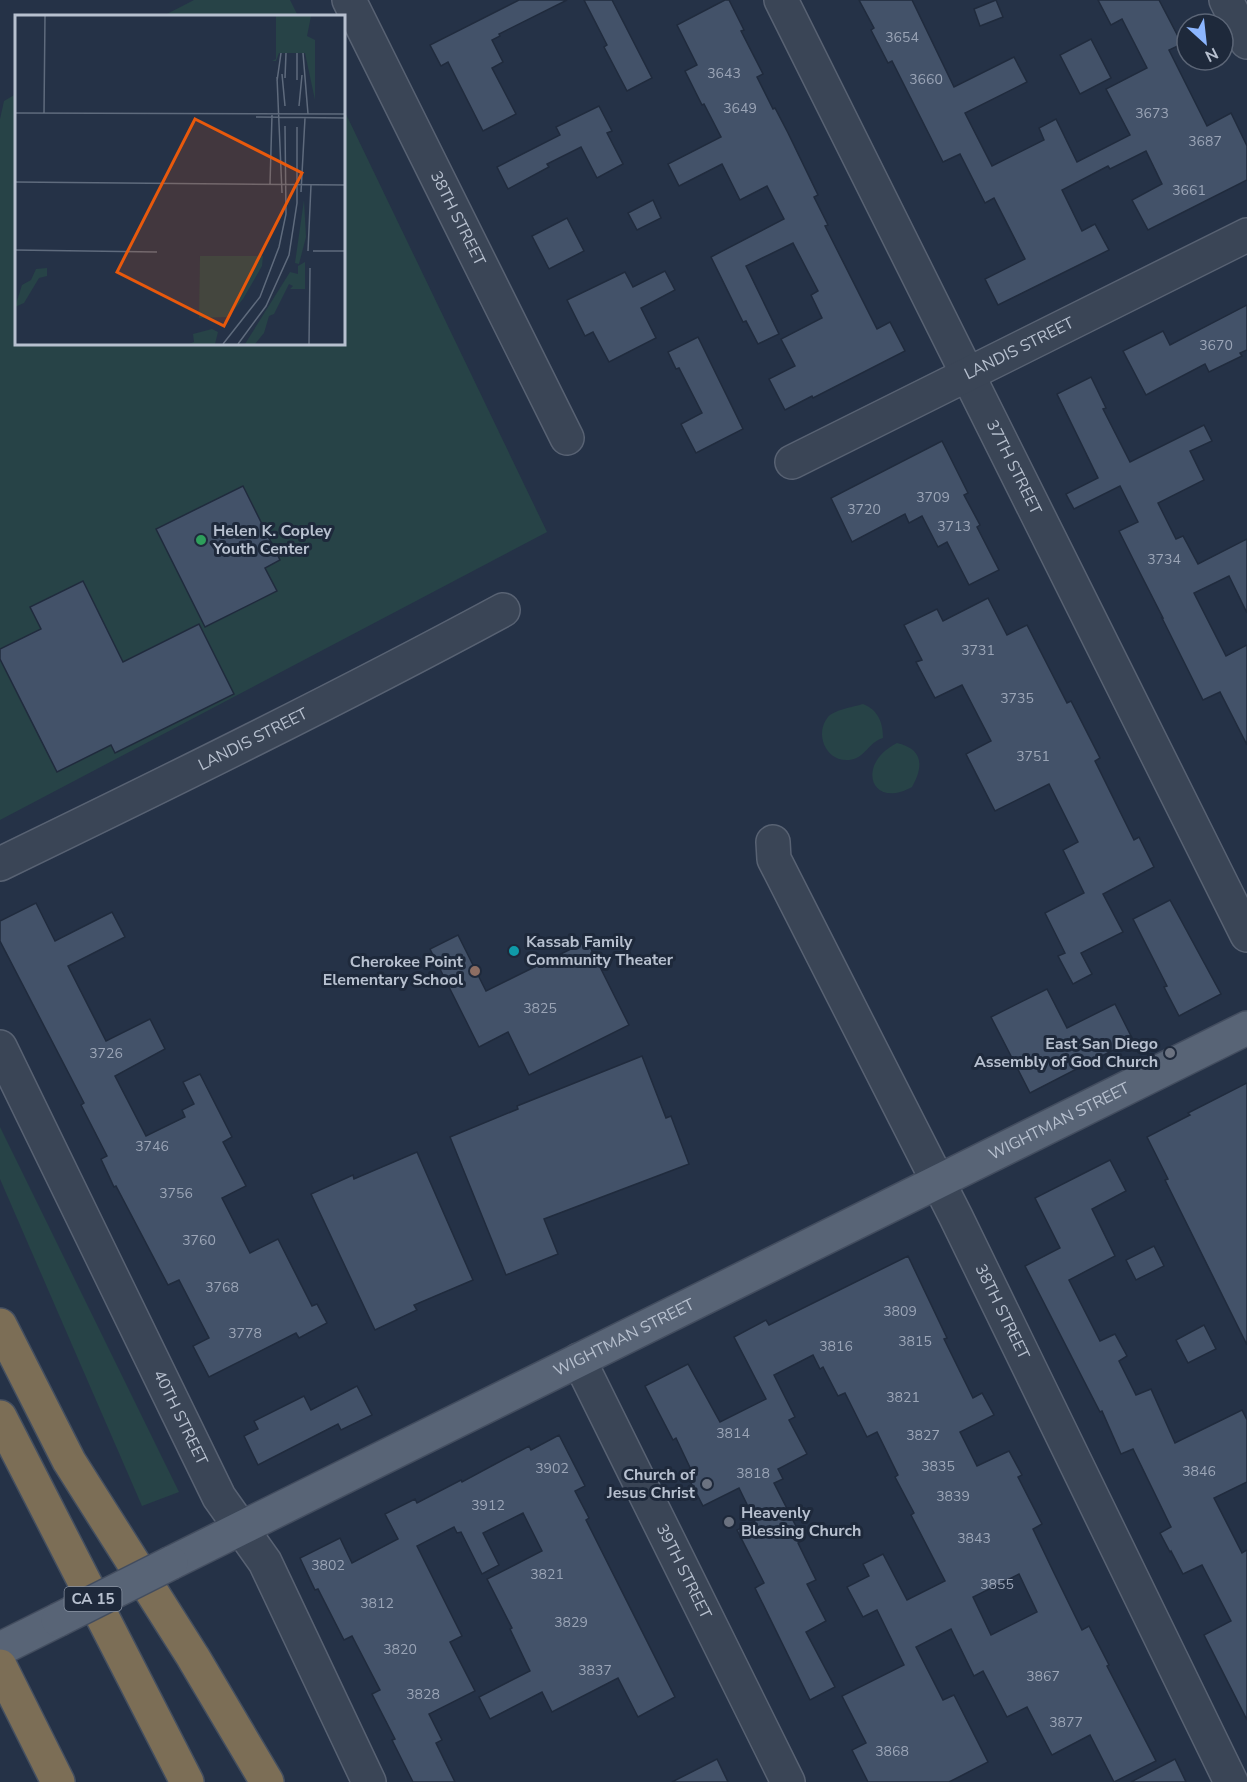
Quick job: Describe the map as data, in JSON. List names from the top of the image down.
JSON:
{
  "streets": {
    "highway": ["CA 15"],
    "main road": ["WIGHTMAN STREET"],
    "street": [
      "38TH STREET",
      "LANDIS STREET",
      "37TH STREET",
      "40TH STREET",
      "39TH STREET"
    ]
  },
  "crossings": [
    ["38TH STREET", "WIGHTMAN STREET"],
    ["LANDIS STREET", "37TH STREET"],
    ["WIGHTMAN STREET", "40TH STREET"],
    ["WIGHTMAN STREET", "39TH STREET"]
  ],
  "places": [
    "Helen K. Copley Youth Center",
    "Kassab Family Community Theater",
    "Cherokee Point Elementary School",
    "East San Diego Assembly of God Church",
    "Church of Jesus Christ",
    "Heavenly Blessing Church"
  ],
  "house_numbers": [
    "3654",
    "3643",
    "3660",
    "3649",
    "3673",
    "3687",
    "3661",
    "3670",
    "3709",
    "3720",
    "3713",
    "3734",
    "3731",
    "3735",
    "3751",
    "3825",
    "3726",
    "3746",
    "3756",
    "3760",
    "3768",
    "3809",
    "3778",
    "3815",
    "3816",
    "3821",
    "3814",
    "3827",
    "3835",
    "3902",
    "3846",
    "3818",
    "3839",
    "3912",
    "3843",
    "3802",
    "3821",
    "3855",
    "3812",
    "3829",
    "3820",
    "3837",
    "3867",
    "3828",
    "3877",
    "3868"
  ],
  "north": "bottom right"
}
